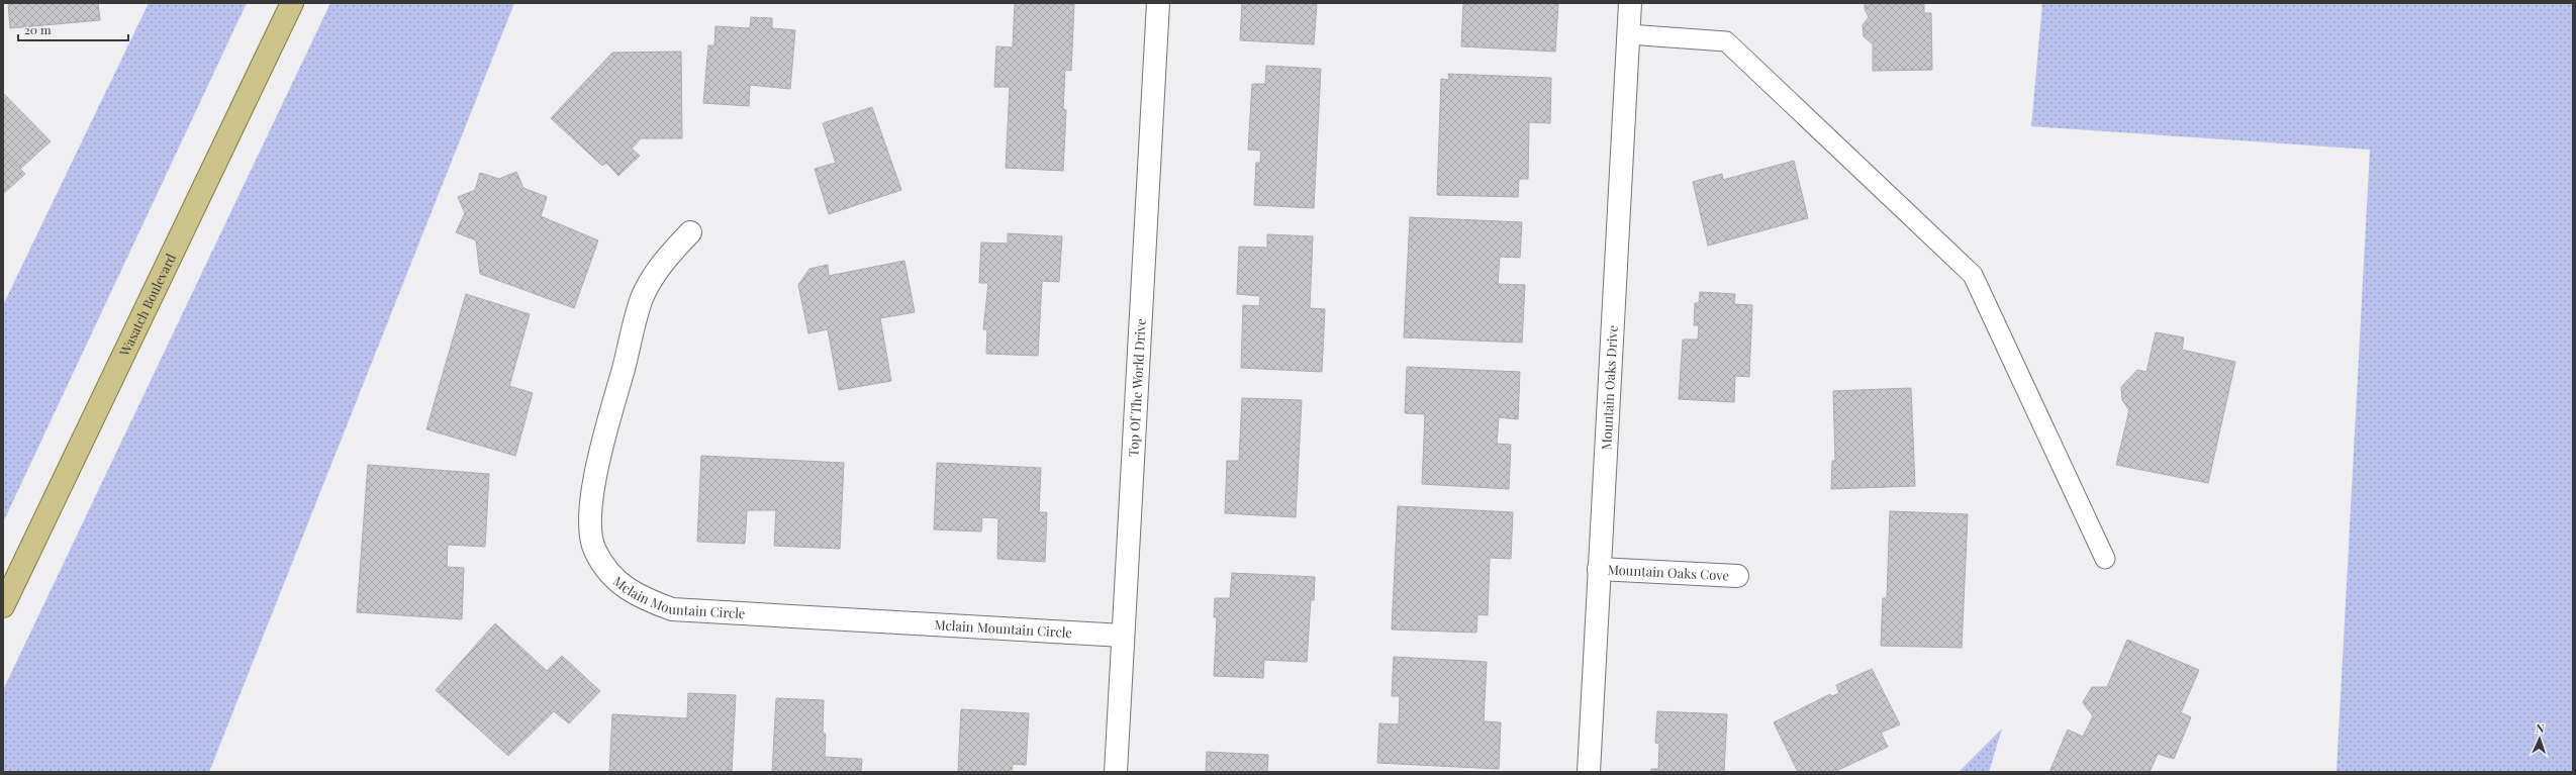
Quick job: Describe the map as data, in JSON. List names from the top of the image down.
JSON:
{
  "streets": {
    "main road": ["Wasatch Boulevard"],
    "street": [
      "Top Of The World Drive",
      "Mountain Oaks Drive",
      "Mountain Oaks Cove",
      "Mclain Mountain Circle"
    ]
  },
  "crossings": [
    ["Top Of The World Drive", "Mclain Mountain Circle"],
    ["Mountain Oaks Drive", "Mountain Oaks Cove"]
  ],
  "scale_bar": "20 m",
  "north": "top"
}
